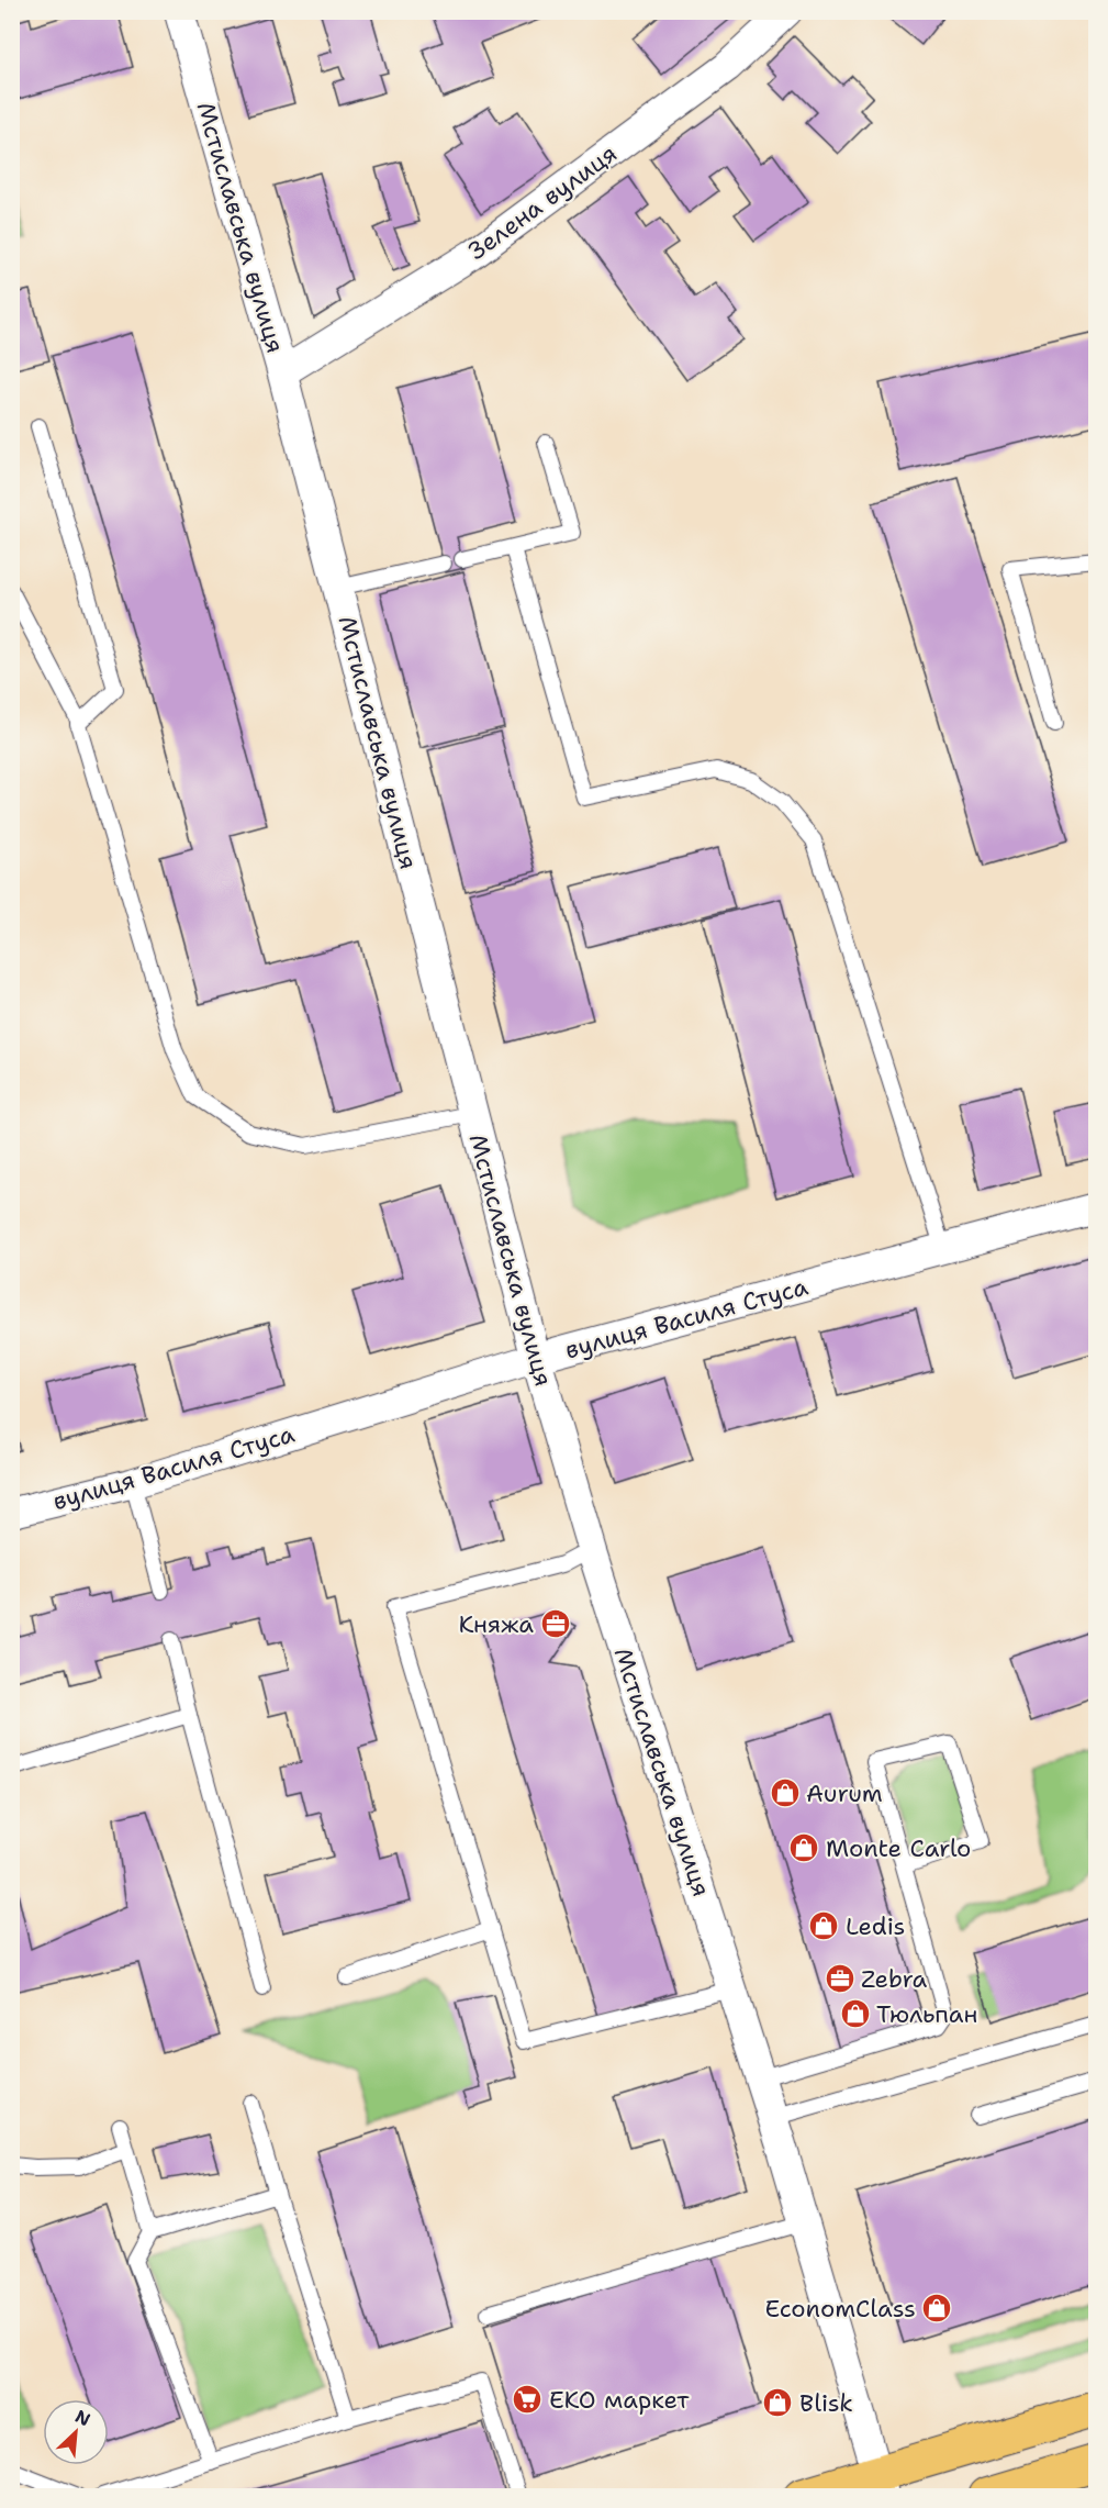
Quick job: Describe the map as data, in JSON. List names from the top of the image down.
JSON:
{
  "streets": {
    "street": ["Зелена вулиця", "Мстиславська вулиця", "вулиця Василя Стуса"]
  },
  "crossings": [
    ["Зелена вулиця", "Мстиславська вулиця"],
    ["Мстиславська вулиця", "вулиця Василя Стуса"]
  ],
  "places": {
    "office": ["Княжа", "Zebra"],
    "shop": [
      "Aurum",
      "Monte Carlo",
      "Ledis",
      "Тюльпан",
      "EconomClass",
      "Blisk"
    ],
    "supermarket": ["ЕКО маркет"]
  },
  "north": "top right"
}
